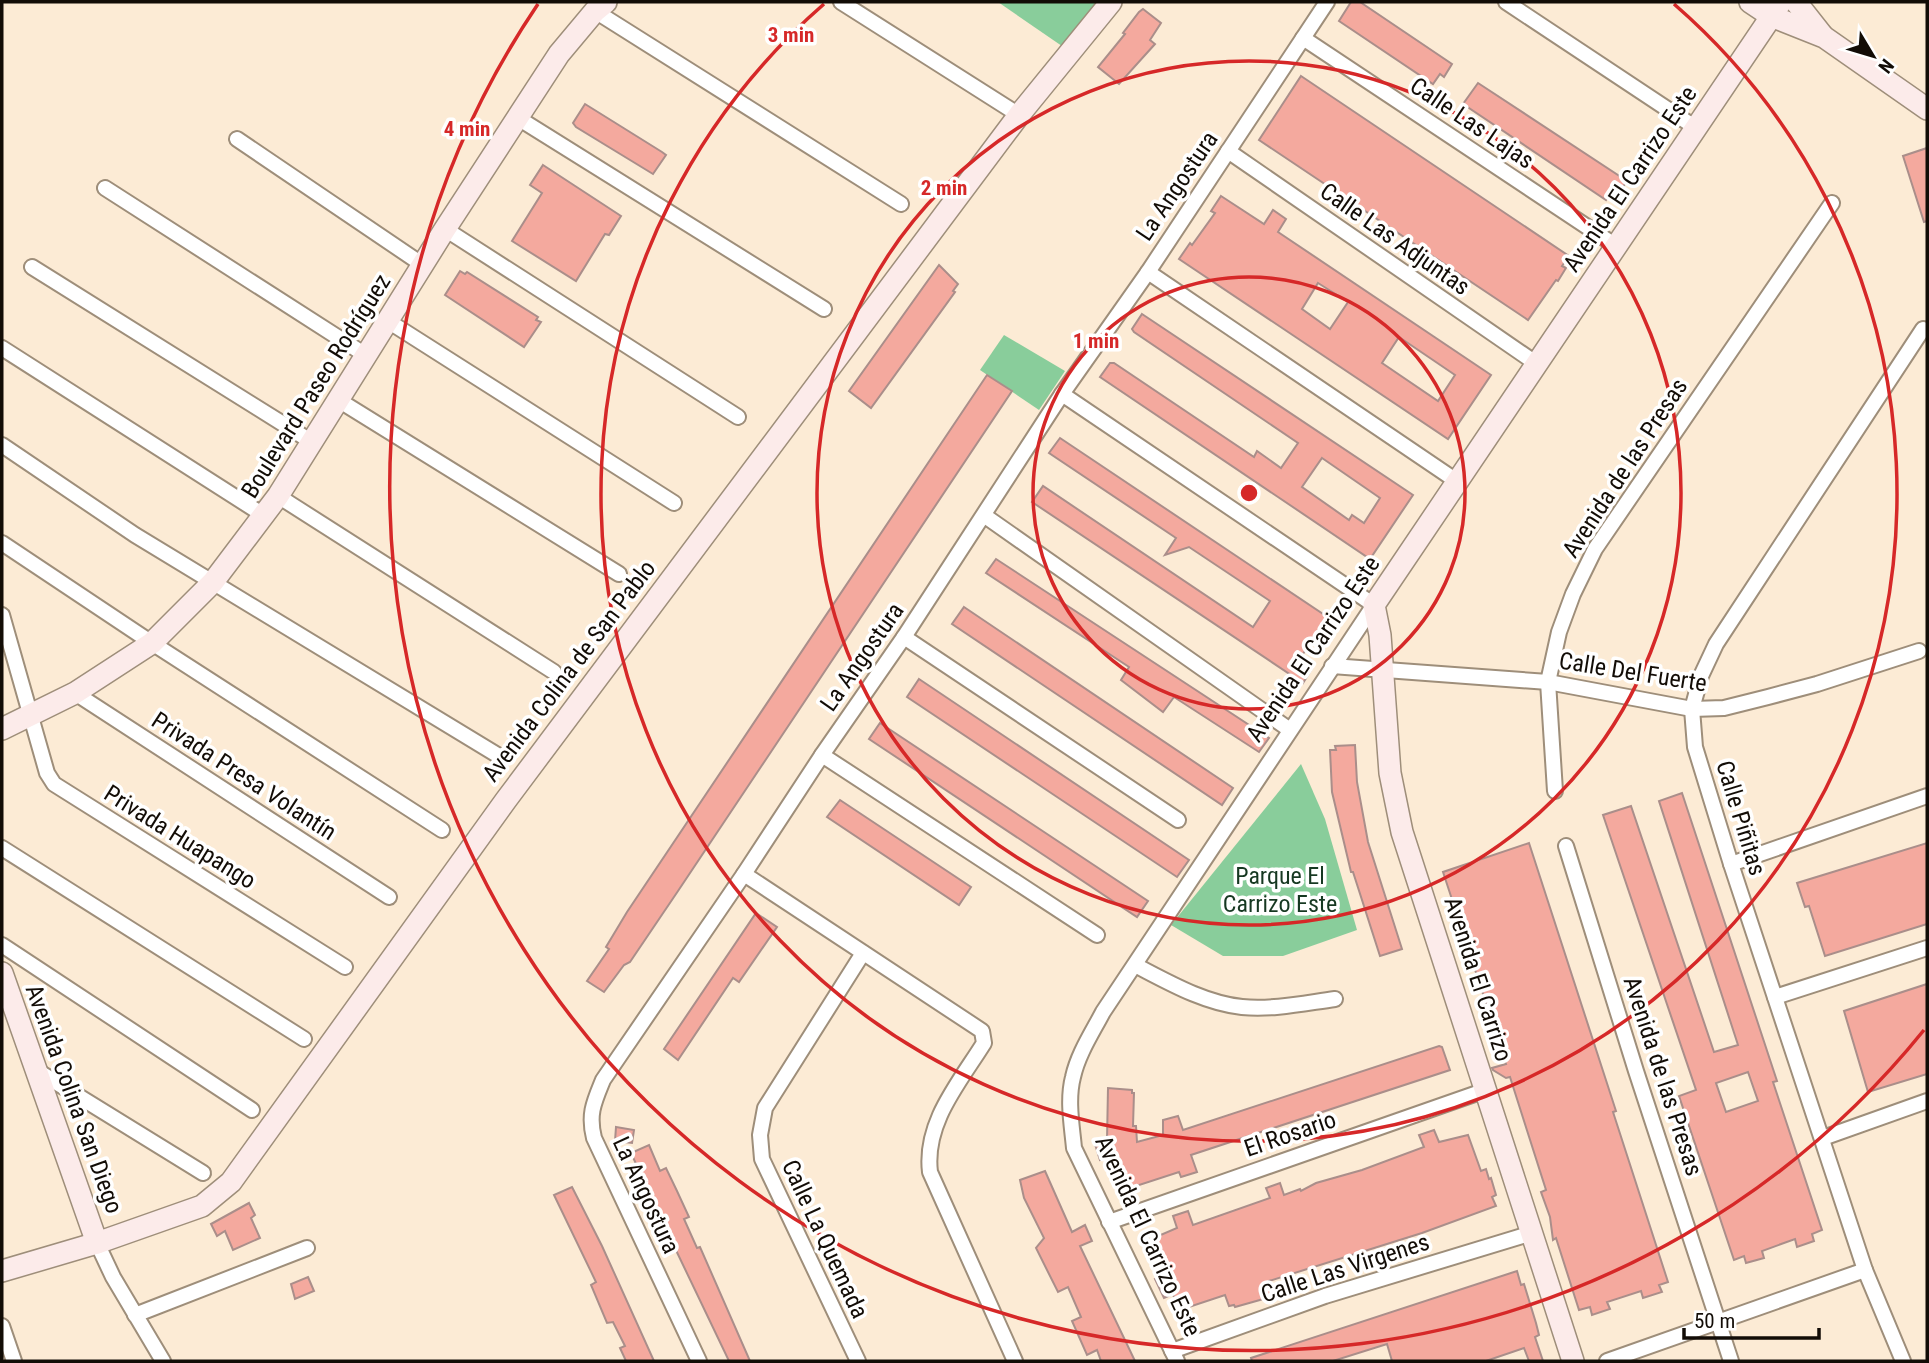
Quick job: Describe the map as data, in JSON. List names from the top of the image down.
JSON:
{
  "streets": {
    "street": [
      "Calle Las Lajas",
      "Avenida El Carrizo Este",
      "La Angostura",
      "Calle Las Adjuntas",
      "Boulevard Paseo Rodríguez",
      "Avenida de las Presas",
      "Avenida Colina de San Pablo",
      "Calle Del Fuerte",
      "Privada Presa Volantín",
      "Calle Piñitas",
      "Privada Huapango",
      "Avenida El Carrizo",
      "Avenida Colina San Diego",
      "El Rosario",
      "Calle La Quemada",
      "Calle Las Virgenes"
    ]
  },
  "crossings": [
    ["Calle Las Lajas", "Avenida El Carrizo Este"],
    ["Calle Las Lajas", "La Angostura"],
    ["Avenida El Carrizo Este", "Calle Las Adjuntas"],
    ["Avenida El Carrizo Este", "Calle Del Fuerte"],
    ["Avenida El Carrizo Este", "Avenida El Carrizo"],
    ["Avenida El Carrizo Este", "El Rosario"],
    ["Avenida El Carrizo Este", "Calle Las Virgenes"],
    ["La Angostura", "Calle Las Adjuntas"],
    ["Boulevard Paseo Rodríguez", "Privada Presa Volantín"],
    ["Boulevard Paseo Rodríguez", "Privada Huapango"],
    ["Avenida de las Presas", "Calle Del Fuerte"],
    ["Avenida Colina de San Pablo", "Avenida Colina San Diego"],
    ["Calle Del Fuerte", "Calle Piñitas"],
    ["Calle Del Fuerte", "Avenida El Carrizo"],
    ["Avenida El Carrizo", "El Rosario"],
    ["Avenida El Carrizo", "Calle Las Virgenes"]
  ],
  "parks": ["Parque El Carrizo Este"],
  "scale_bar": "50 m",
  "north": "bottom right",
  "rings": [
    "3 min",
    "4 min",
    "2 min",
    "1 min"
  ]
}
